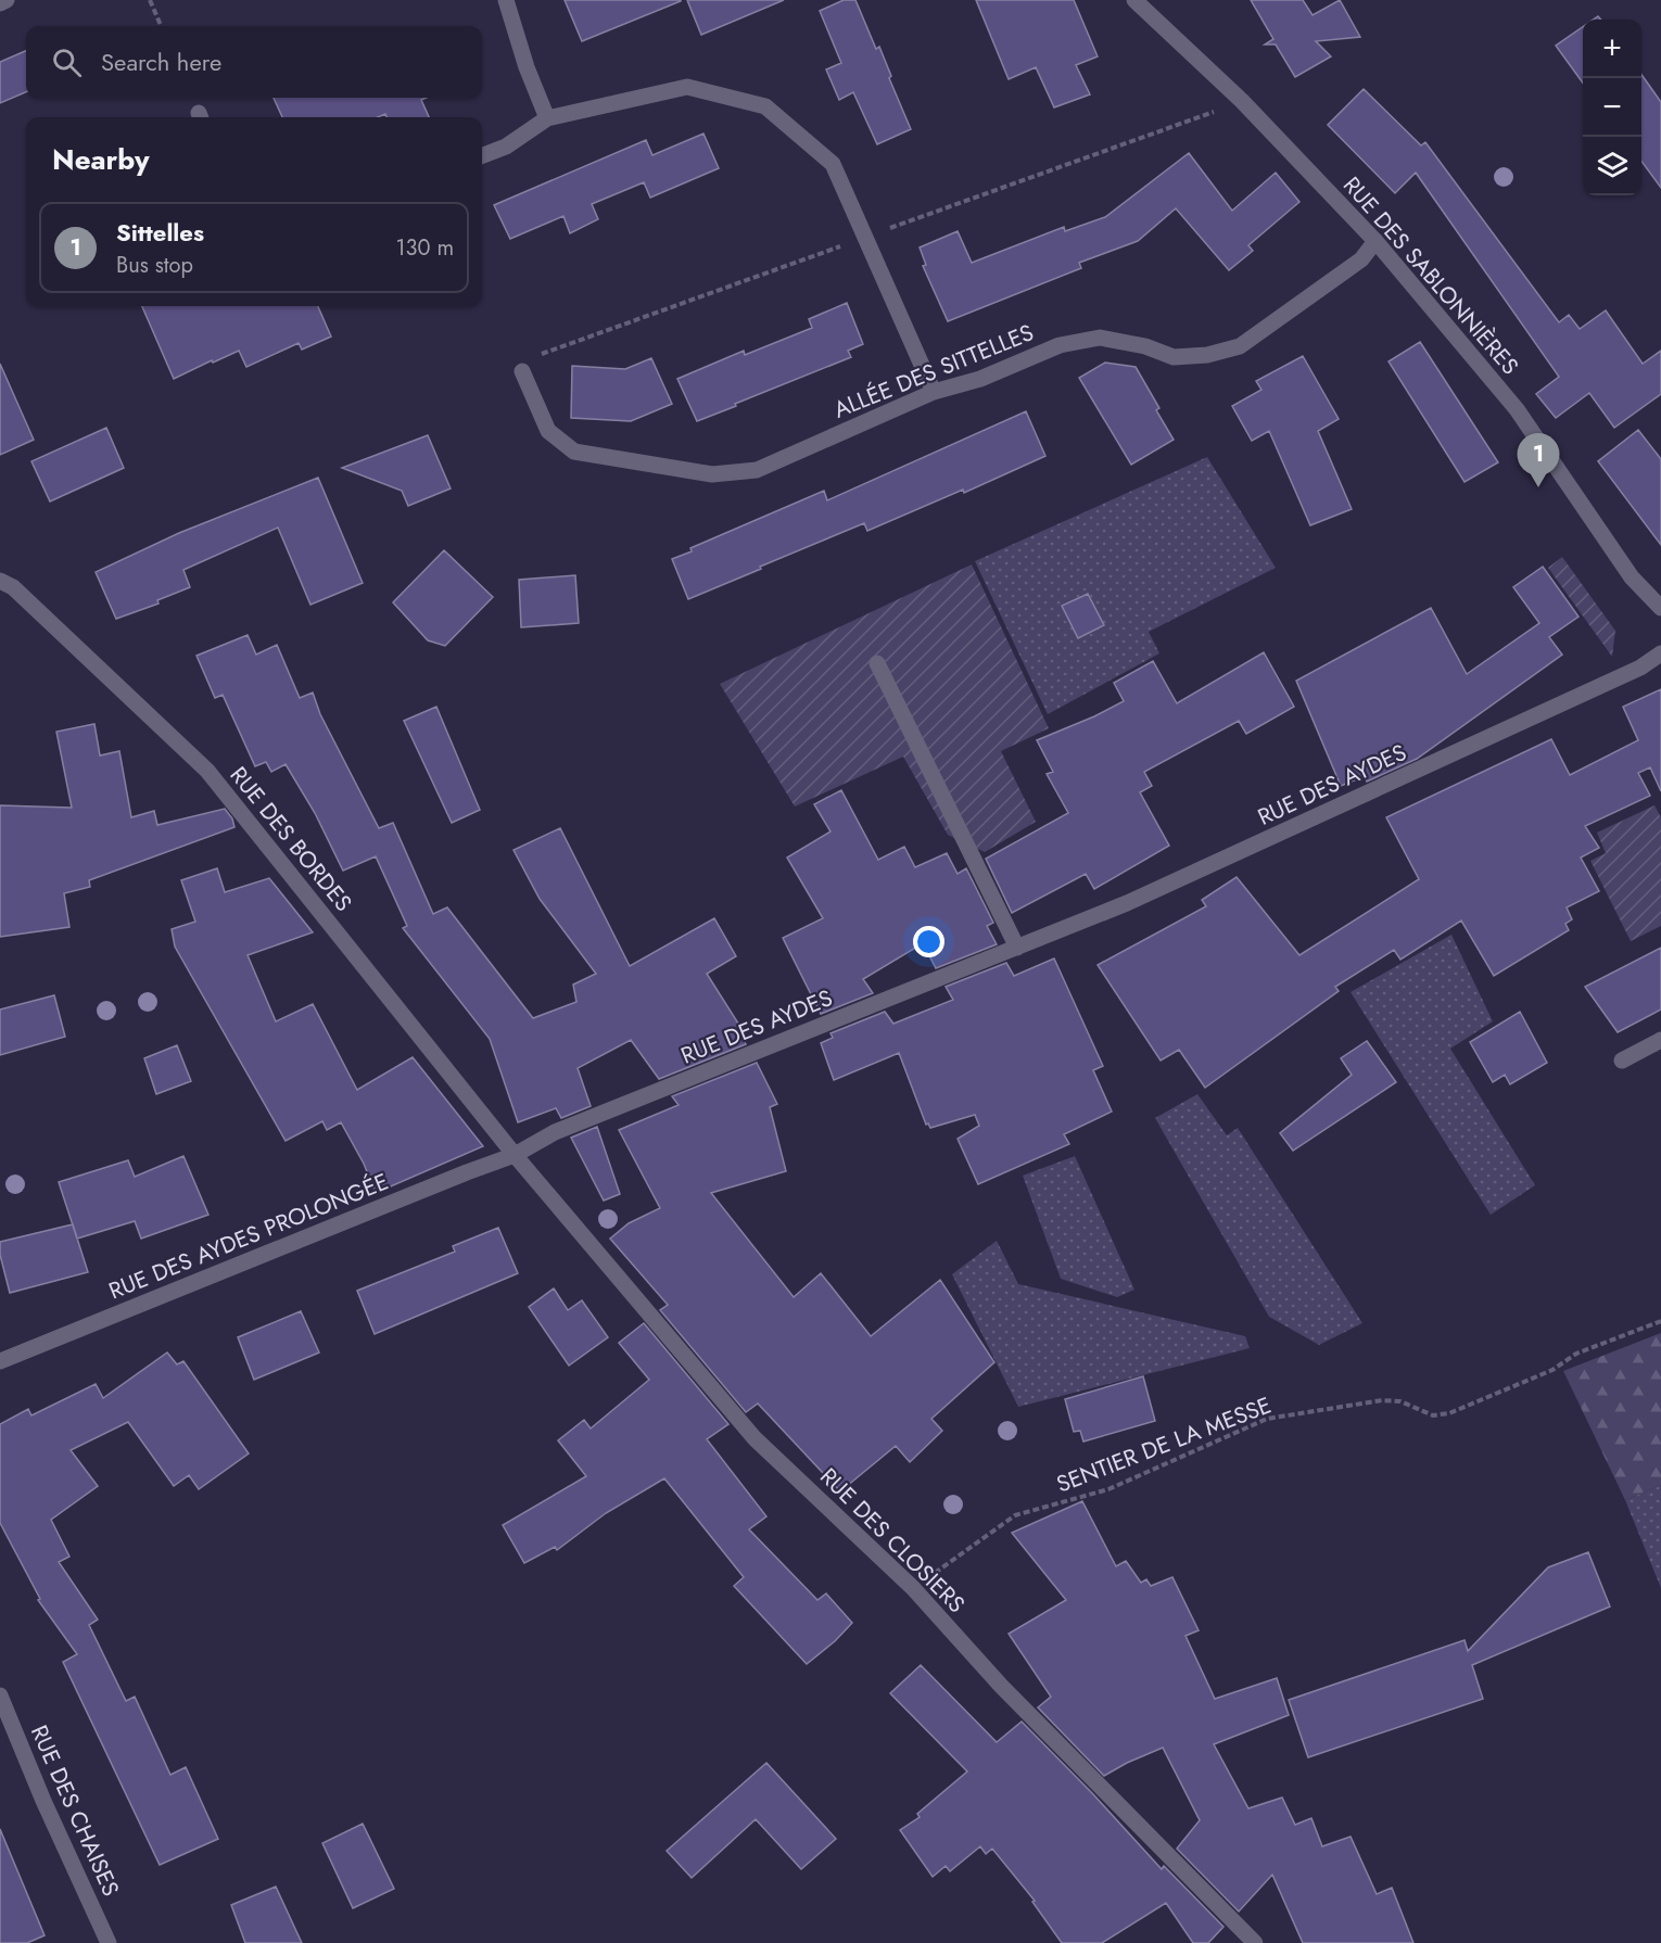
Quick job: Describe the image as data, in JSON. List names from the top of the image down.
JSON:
{
  "streets": {
    "street": [
      "RUE DES SABLONNIÈRES",
      "ALLÉE DES SITTELLES",
      "RUE DES AYDES",
      "RUE DES BORDES",
      "RUE DES AYDES PROLONGÉE",
      "RUE DES CLOSIERS",
      "RUE DES CHAISES"
    ],
    "path": ["SENTIER DE LA MESSE"]
  },
  "crossings": [
    ["RUE DES SABLONNIÈRES", "ALLÉE DES SITTELLES"],
    ["RUE DES AYDES", "RUE DES BORDES"],
    ["RUE DES AYDES", "RUE DES AYDES PROLONGÉE"],
    ["RUE DES AYDES", "RUE DES CLOSIERS"],
    ["RUE DES BORDES", "RUE DES AYDES PROLONGÉE"],
    ["RUE DES BORDES", "RUE DES CLOSIERS"],
    ["RUE DES AYDES PROLONGÉE", "RUE DES CLOSIERS"],
    ["SENTIER DE LA MESSE", "RUE DES CLOSIERS"]
  ],
  "page": {
    "map_buttons": ["+", "−"],
    "search": "Search here",
    "heading": "Nearby",
    "list": [
      {
        "mark": "1",
        "name": "Sittelles",
        "note": "Bus stop",
        "value": "130 m"
      }
    ],
    "pins": "1"
  }
}
